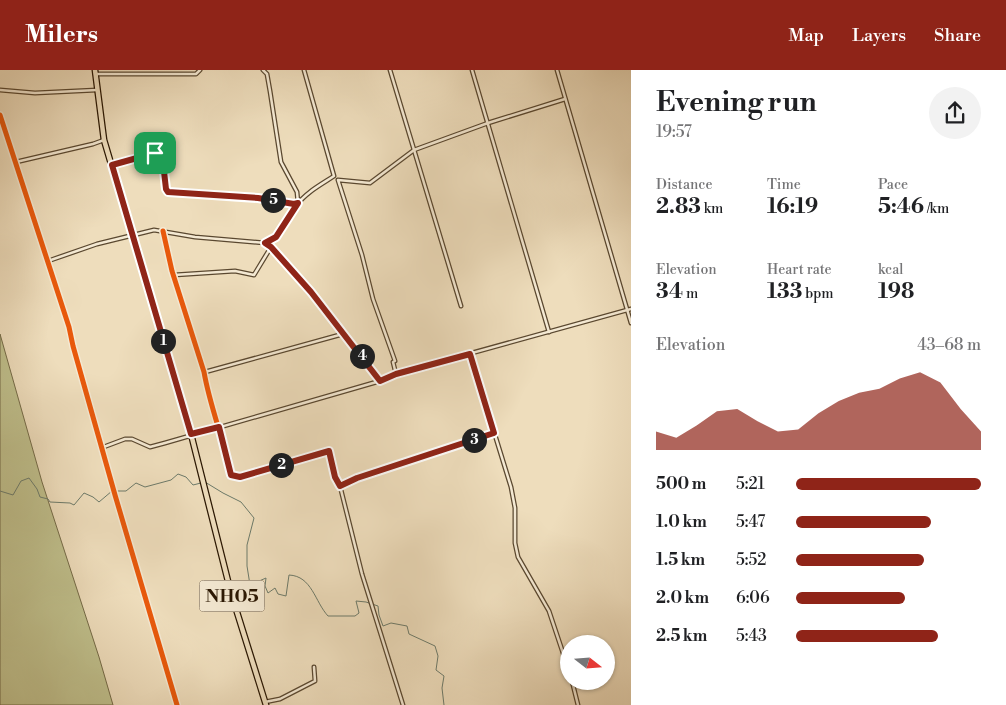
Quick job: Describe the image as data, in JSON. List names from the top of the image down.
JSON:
{
  "streets": {
    "main road": ["NH05"]
  },
  "north": "right",
  "page": {
    "header": "Milers",
    "nav": ["Map", "Layers", "Share"],
    "heading": ["Evening run", "19:57"],
    "stats": [
      ["Distance", "2.83 km"],
      ["Time", "16:19"],
      ["Pace", "5:46 /km"],
      ["Elevation", "34 m"],
      ["Heart rate", "133 bpm"],
      ["kcal", "198"]
    ],
    "pins": [
      "5",
      "1",
      "4",
      "3",
      "2"
    ],
    "chart": ["Elevation", "43–68 m"],
    "list": [
      {
        "name": "500 m",
        "note": "5:21"
      },
      {
        "name": "1.0 km",
        "note": "5:47"
      },
      {
        "name": "1.5 km",
        "note": "5:52"
      },
      {
        "name": "2.0 km",
        "note": "6:06"
      },
      {
        "name": "2.5 km",
        "note": "5:43"
      }
    ]
  }
}
